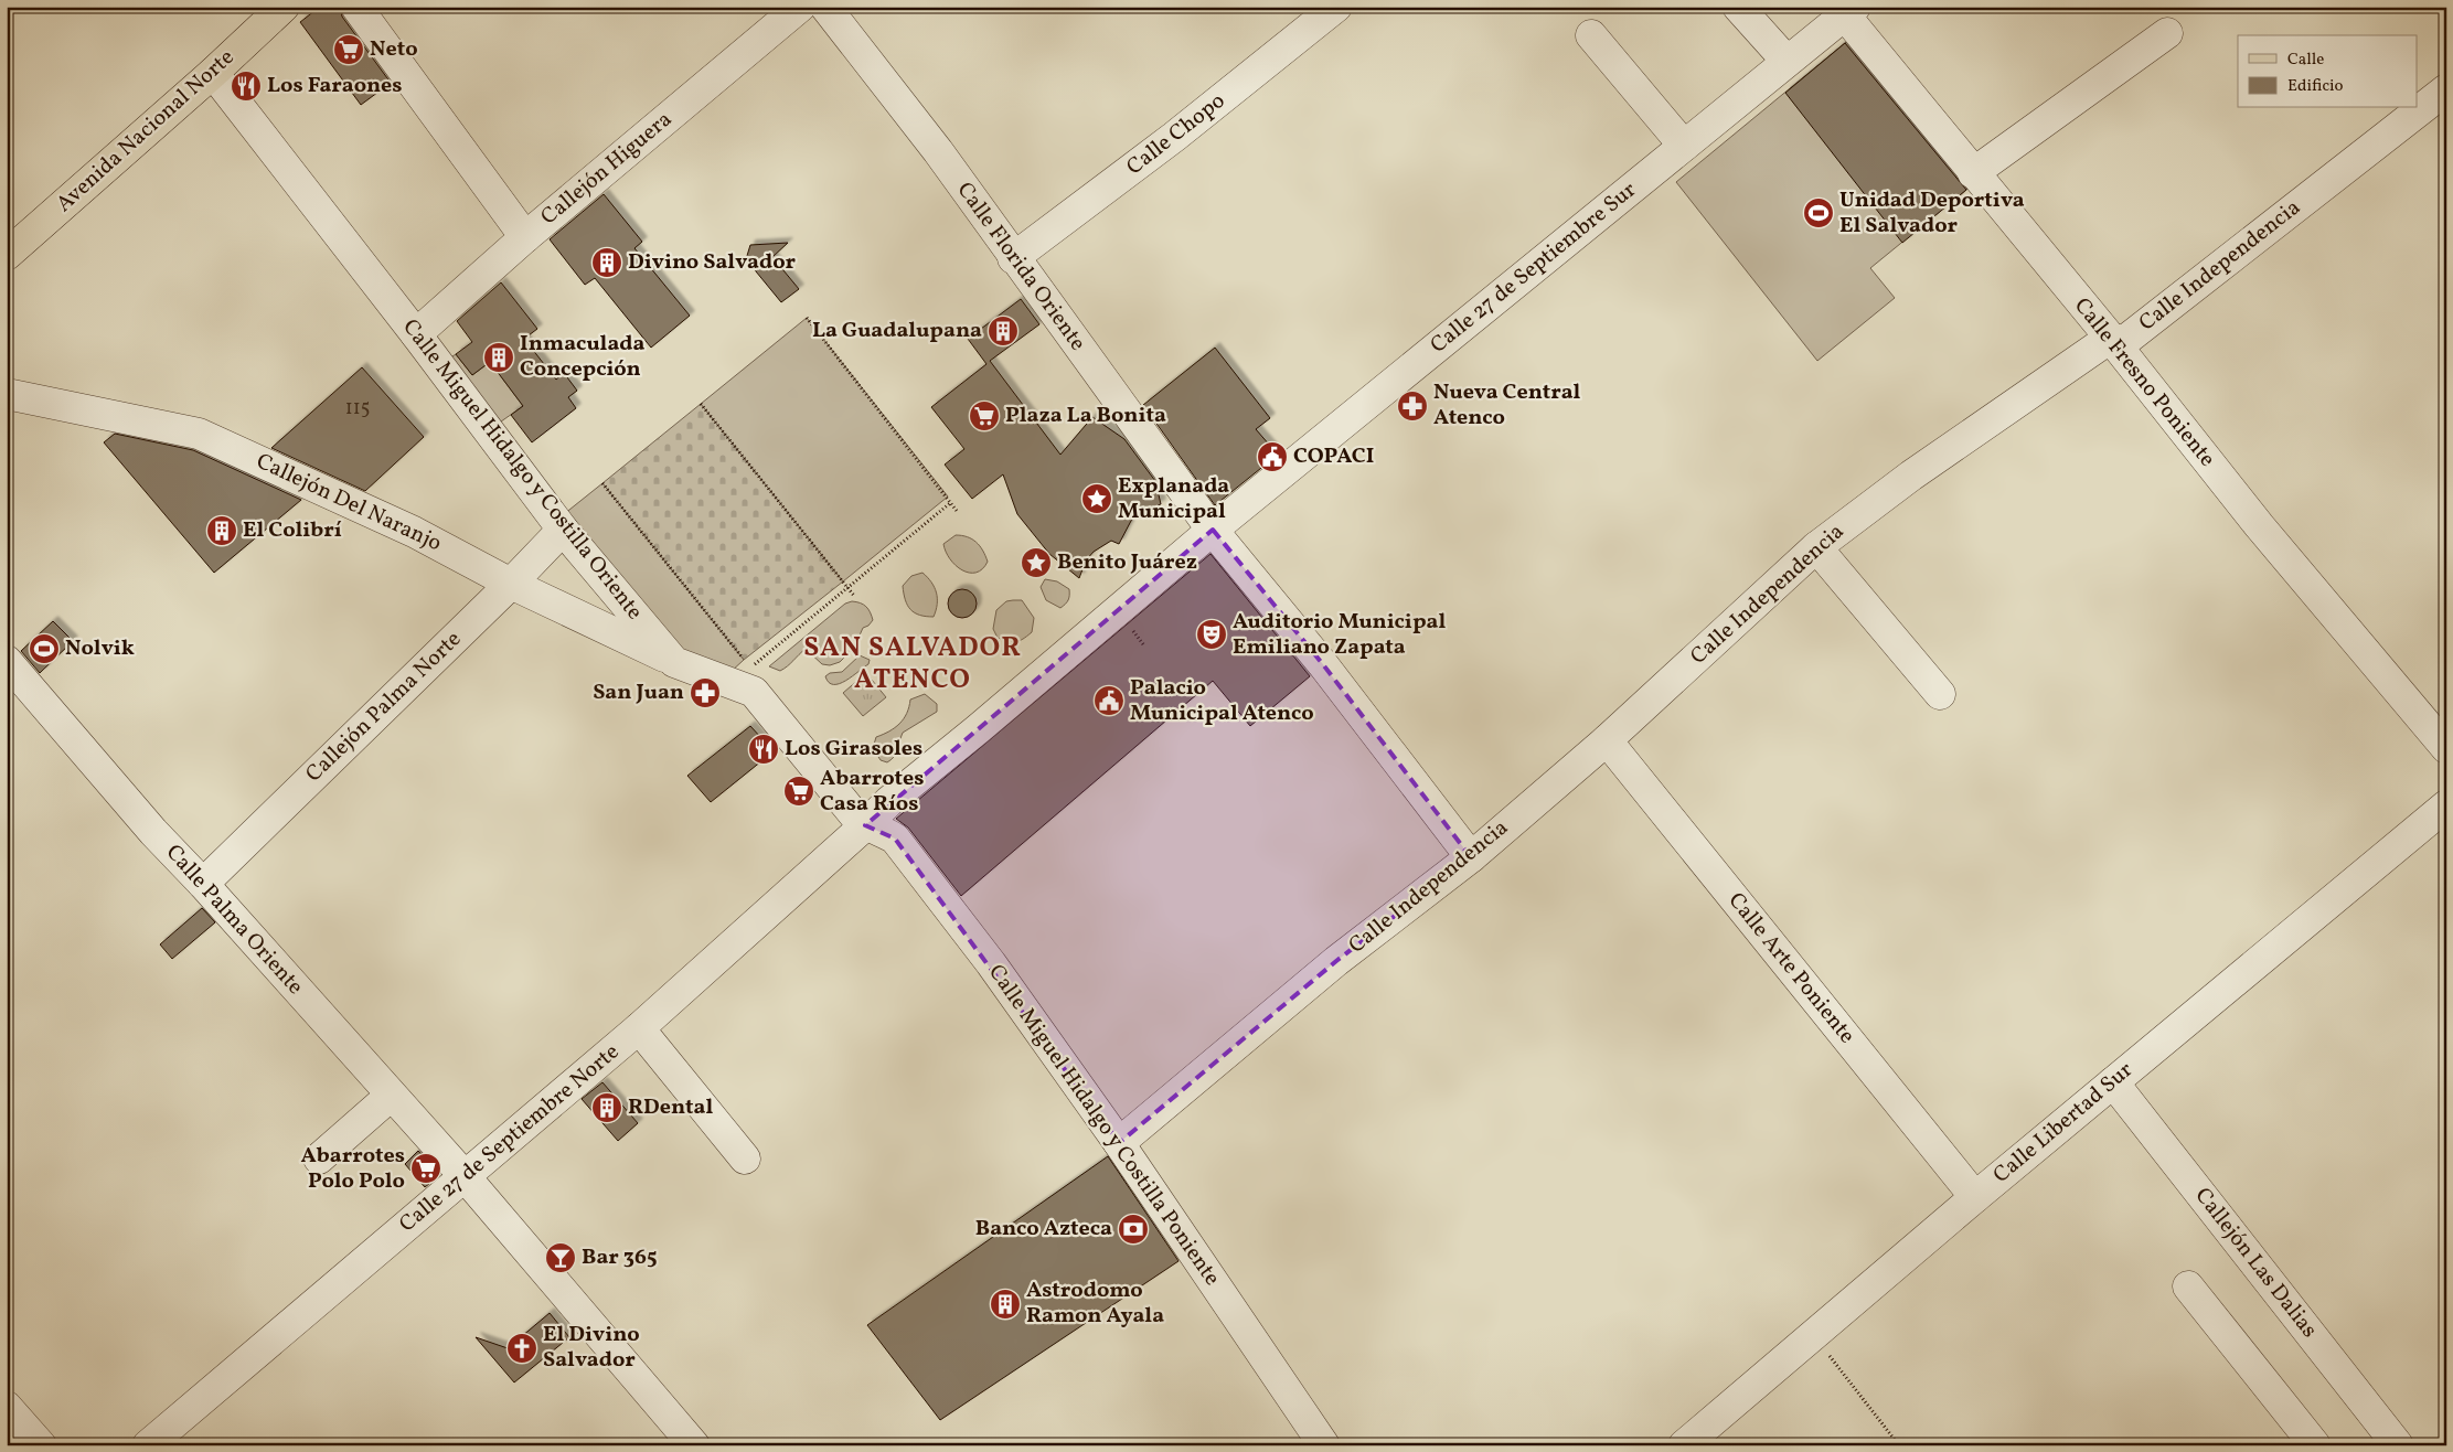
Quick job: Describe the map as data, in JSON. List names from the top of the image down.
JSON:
{
  "streets": {
    "main road": ["Avenida Nacional Norte"],
    "street": [
      "Calle Chopo",
      "Callejón Higuera",
      "Calle Independencia",
      "Calle Florida Oriente",
      "Calle 27 de Septiembre Sur",
      "Calle Fresno Poniente",
      "Calle Miguel Hidalgo y Costilla Oriente",
      "Callejón Del Naranjo",
      "Callejón Palma Norte",
      "Calle Palma Oriente",
      "Calle Arte Poniente",
      "Calle Libertad Sur",
      "Calle Miguel Hidalgo y Costilla Poniente",
      "Calle 27 de Septiembre Norte",
      "Callejón Las Dalias"
    ]
  },
  "crossings": [
    ["Avenida Nacional Norte", "Calle Miguel Hidalgo y Costilla Oriente"],
    ["Calle Chopo", "Calle Florida Oriente"],
    ["Callejón Higuera", "Calle Miguel Hidalgo y Costilla Oriente"],
    ["Calle Independencia", "Calle Florida Oriente"],
    ["Calle Independencia", "Calle Fresno Poniente"],
    ["Calle Independencia", "Calle Arte Poniente"],
    ["Calle Independencia", "Calle Miguel Hidalgo y Costilla Poniente"],
    ["Calle Florida Oriente", "Calle 27 de Septiembre Sur"],
    ["Calle 27 de Septiembre Sur", "Calle Fresno Poniente"],
    ["Calle 27 de Septiembre Sur", "Calle Miguel Hidalgo y Costilla Oriente"],
    ["Calle 27 de Septiembre Sur", "Calle Miguel Hidalgo y Costilla Poniente"],
    ["Calle 27 de Septiembre Sur", "Calle 27 de Septiembre Norte"],
    ["Calle Miguel Hidalgo y Costilla Oriente", "Callejón Del Naranjo"],
    ["Calle Miguel Hidalgo y Costilla Oriente", "Callejón Palma Norte"],
    ["Calle Miguel Hidalgo y Costilla Oriente", "Calle Miguel Hidalgo y Costilla Poniente"],
    ["Calle Miguel Hidalgo y Costilla Oriente", "Calle 27 de Septiembre Norte"],
    ["Callejón Del Naranjo", "Callejón Palma Norte"],
    ["Callejón Palma Norte", "Calle Palma Oriente"],
    ["Calle Palma Oriente", "Calle 27 de Septiembre Norte"],
    ["Calle Arte Poniente", "Calle Libertad Sur"],
    ["Calle Libertad Sur", "Callejón Las Dalias"],
    ["Calle Miguel Hidalgo y Costilla Poniente", "Calle 27 de Septiembre Norte"]
  ],
  "districts": ["SAN SALVADOR ATENCO"],
  "places": {
    "supermarket": [
      "Neto",
      "Plaza La Bonita",
      "Abarrotes Casa Ríos",
      "Abarrotes Polo Polo"
    ],
    "restaurant": ["Los Faraones", "Los Girasoles"],
    "sports": ["Unidad Deportiva El Salvador", "Nolvik"],
    "building": [
      "Divino Salvador",
      "La Guadalupana",
      "Inmaculada Concepción",
      "El Colibrí",
      "RDental",
      "Astrodomo Ramon Ayala"
    ],
    "pharmacy": ["Nueva Central Atenco", "San Juan"],
    "public building": ["COPACI", "Palacio Municipal Atenco"],
    "place": ["Explanada Municipal", "Benito Juárez"],
    "theatre": ["Auditorio Municipal Emiliano Zapata"],
    "bank": ["Banco Azteca"],
    "bar": ["Bar 365"],
    "church": ["El Divino Salvador"]
  },
  "house_numbers": ["115"],
  "legend": ["Calle", "Edificio"]
}
